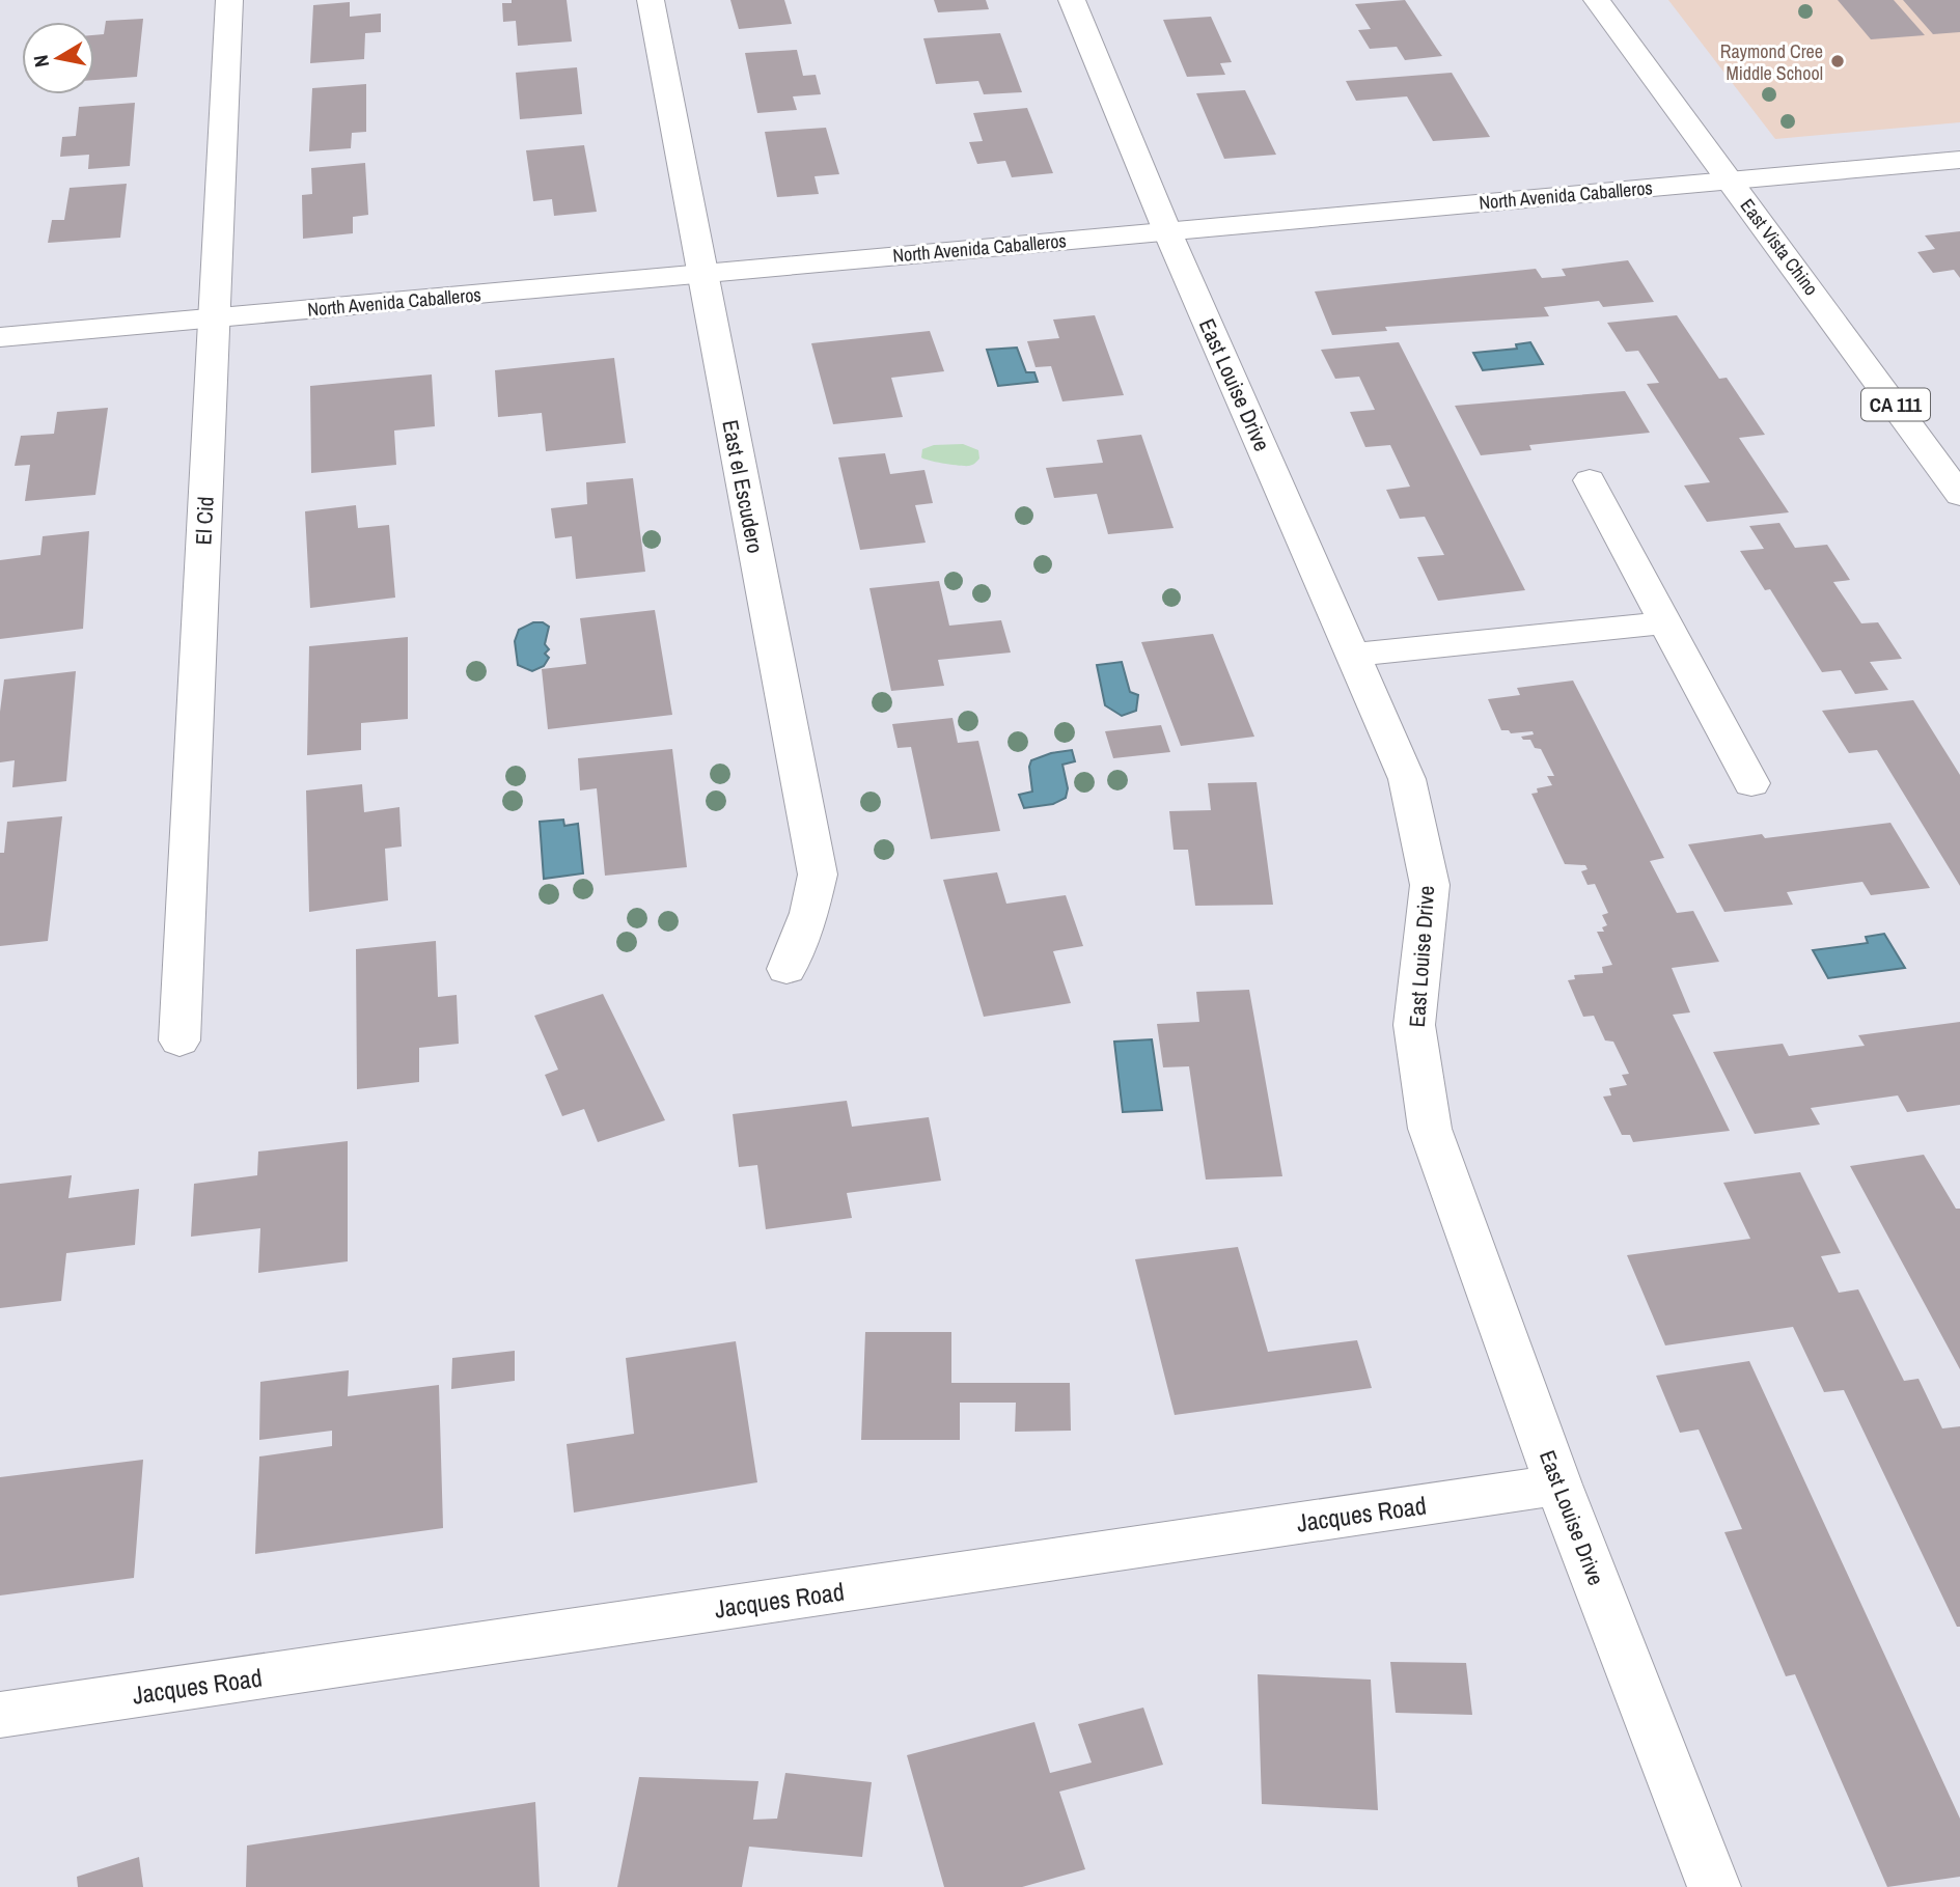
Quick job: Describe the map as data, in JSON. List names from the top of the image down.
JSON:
{
  "streets": {
    "street": [
      "North Avenida Caballeros",
      "East Vista Chino",
      "East Louise Drive",
      "CA 111",
      "East el Escudero",
      "El Cid",
      "Jacques Road"
    ]
  },
  "crossings": [
    ["North Avenida Caballeros", "East Vista Chino"],
    ["North Avenida Caballeros", "East Louise Drive"],
    ["North Avenida Caballeros", "East el Escudero"],
    ["North Avenida Caballeros", "El Cid"],
    ["East Louise Drive", "Jacques Road"]
  ],
  "places": ["Raymond Cree Middle School"],
  "north": "left"
}
